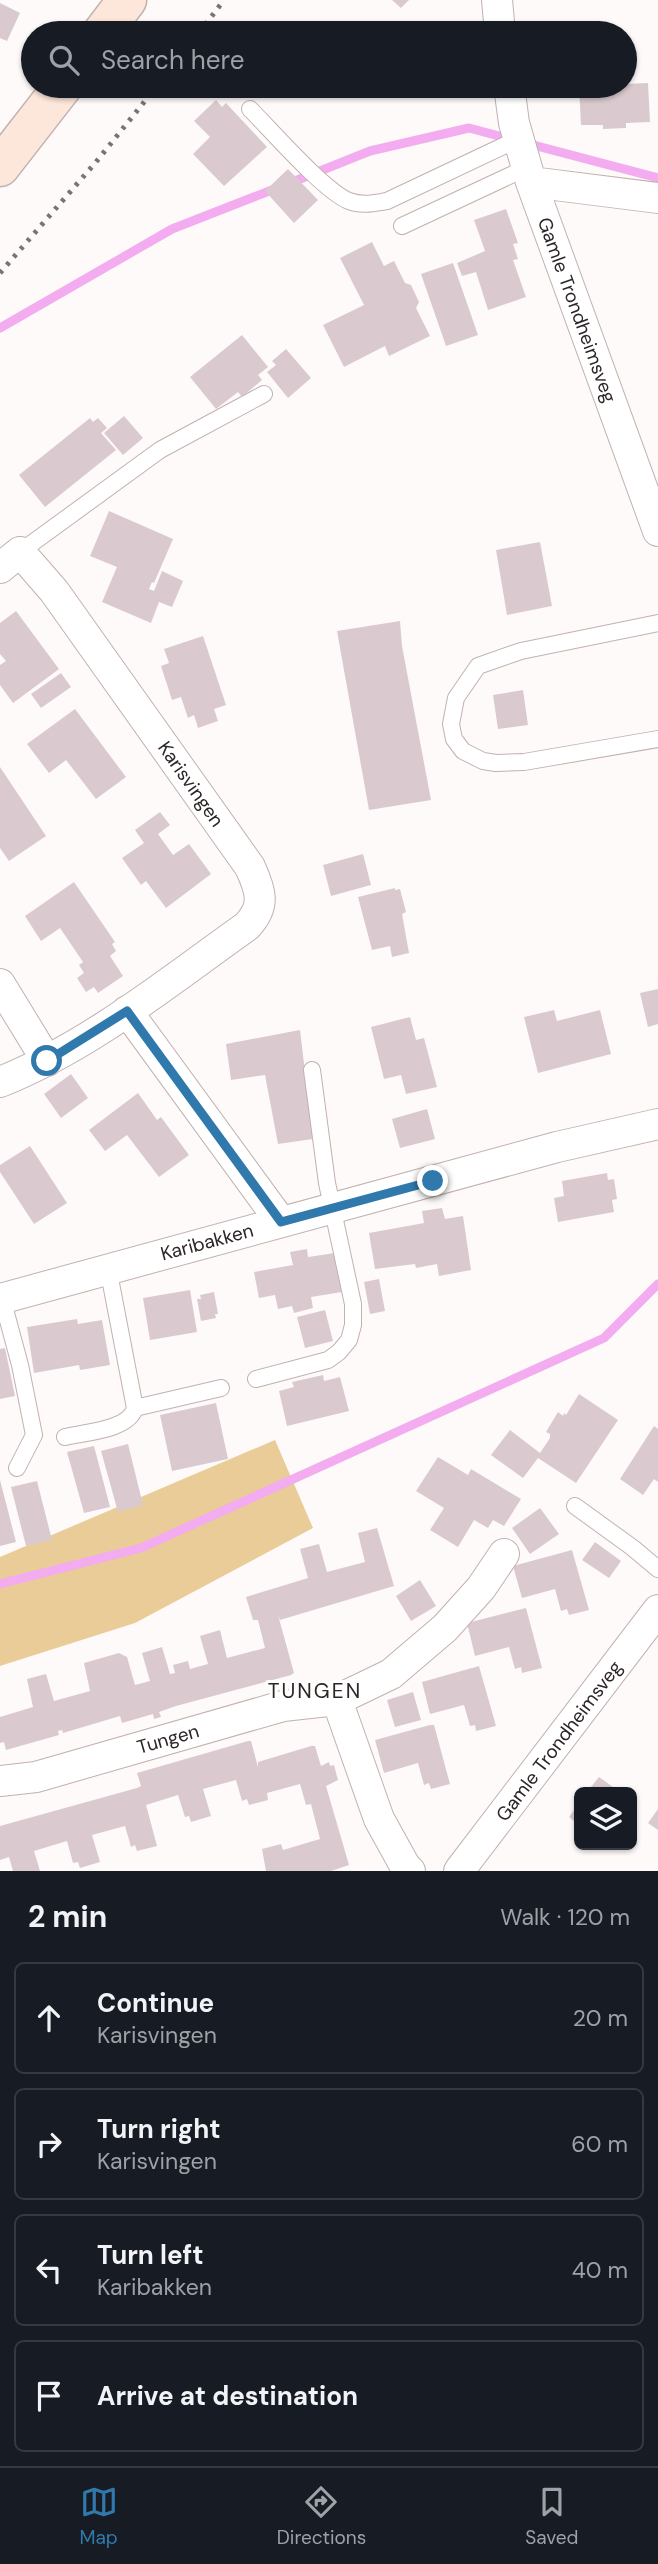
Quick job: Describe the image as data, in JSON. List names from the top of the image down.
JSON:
{
  "streets": {
    "street": [
      "Gamle Trondheimsveg",
      "Karisvingen",
      "Karibakken",
      "Tungen"
    ]
  },
  "districts": ["TUNGEN"],
  "page": {
    "search": "Search here",
    "heading": ["2 min", "Walk · 120 m"],
    "list": [
      ["Continue", "Karisvingen", "20 m"],
      ["Turn right", "Karisvingen", "60 m"],
      ["Turn left", "Karibakken", "40 m"],
      "Arrive at destination"
    ],
    "nav": ["Map", "Directions", "Saved"]
  }
}
